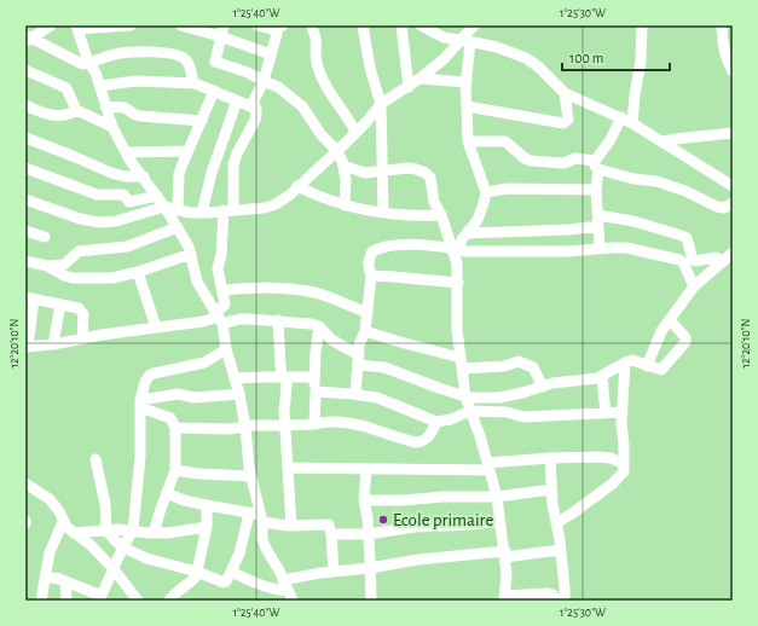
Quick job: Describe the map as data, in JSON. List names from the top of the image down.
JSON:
{
  "places": ["Ecole primaire"],
  "scale_bar": "100 m",
  "coordinates": ["1°25'40\"W", "1°25'30\"W", "12°20'10\"N"]
}
